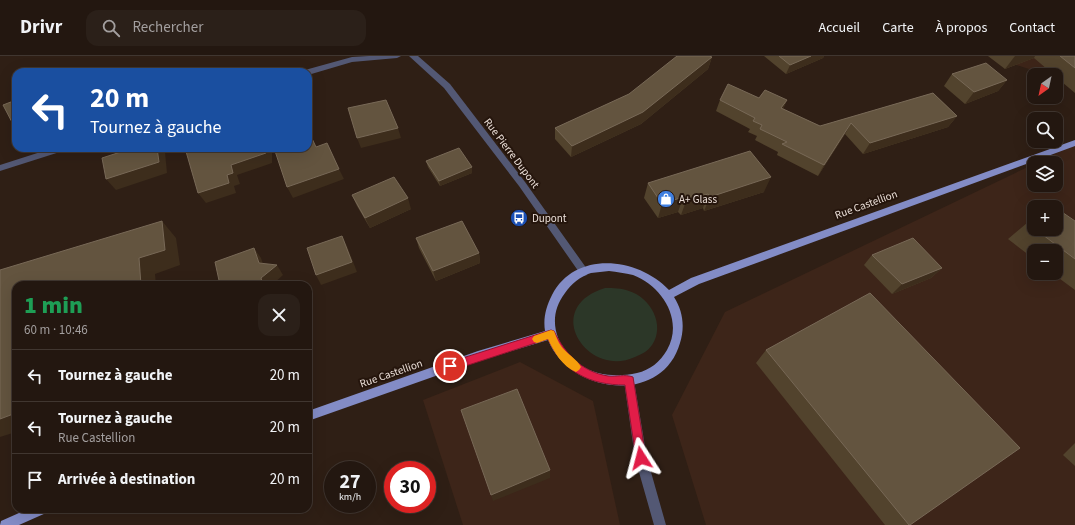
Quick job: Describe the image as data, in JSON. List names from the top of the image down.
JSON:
{
  "streets": {
    "main road": ["Rue Castellion"],
    "street": ["Rue Pierre Dupont"]
  },
  "crossings": [
    ["Rue Pierre Dupont", "Rue Castellion"]
  ],
  "places": {
    "shop": ["A+ Glass"],
    "bus stop": ["Dupont"]
  },
  "north": "bottom left",
  "page": {
    "header": "Drivr",
    "search": "Rechercher",
    "nav": [
      "Accueil",
      "Carte",
      "À propos",
      "Contact"
    ],
    "map_buttons": ["+", "−"],
    "turn": ["20 m", "Tournez à gauche"],
    "heading": ["1 min", "60 m · 10:46"],
    "list": [
      {
        "name": "Tournez à gauche",
        "value": "20 m"
      },
      {
        "name": "Tournez à gauche",
        "note": "Rue Castellion",
        "value": "20 m"
      },
      {
        "name": "Arrivée à destination",
        "value": "20 m"
      }
    ],
    "speed": "27 km/h",
    "limit": "30"
  }
}
